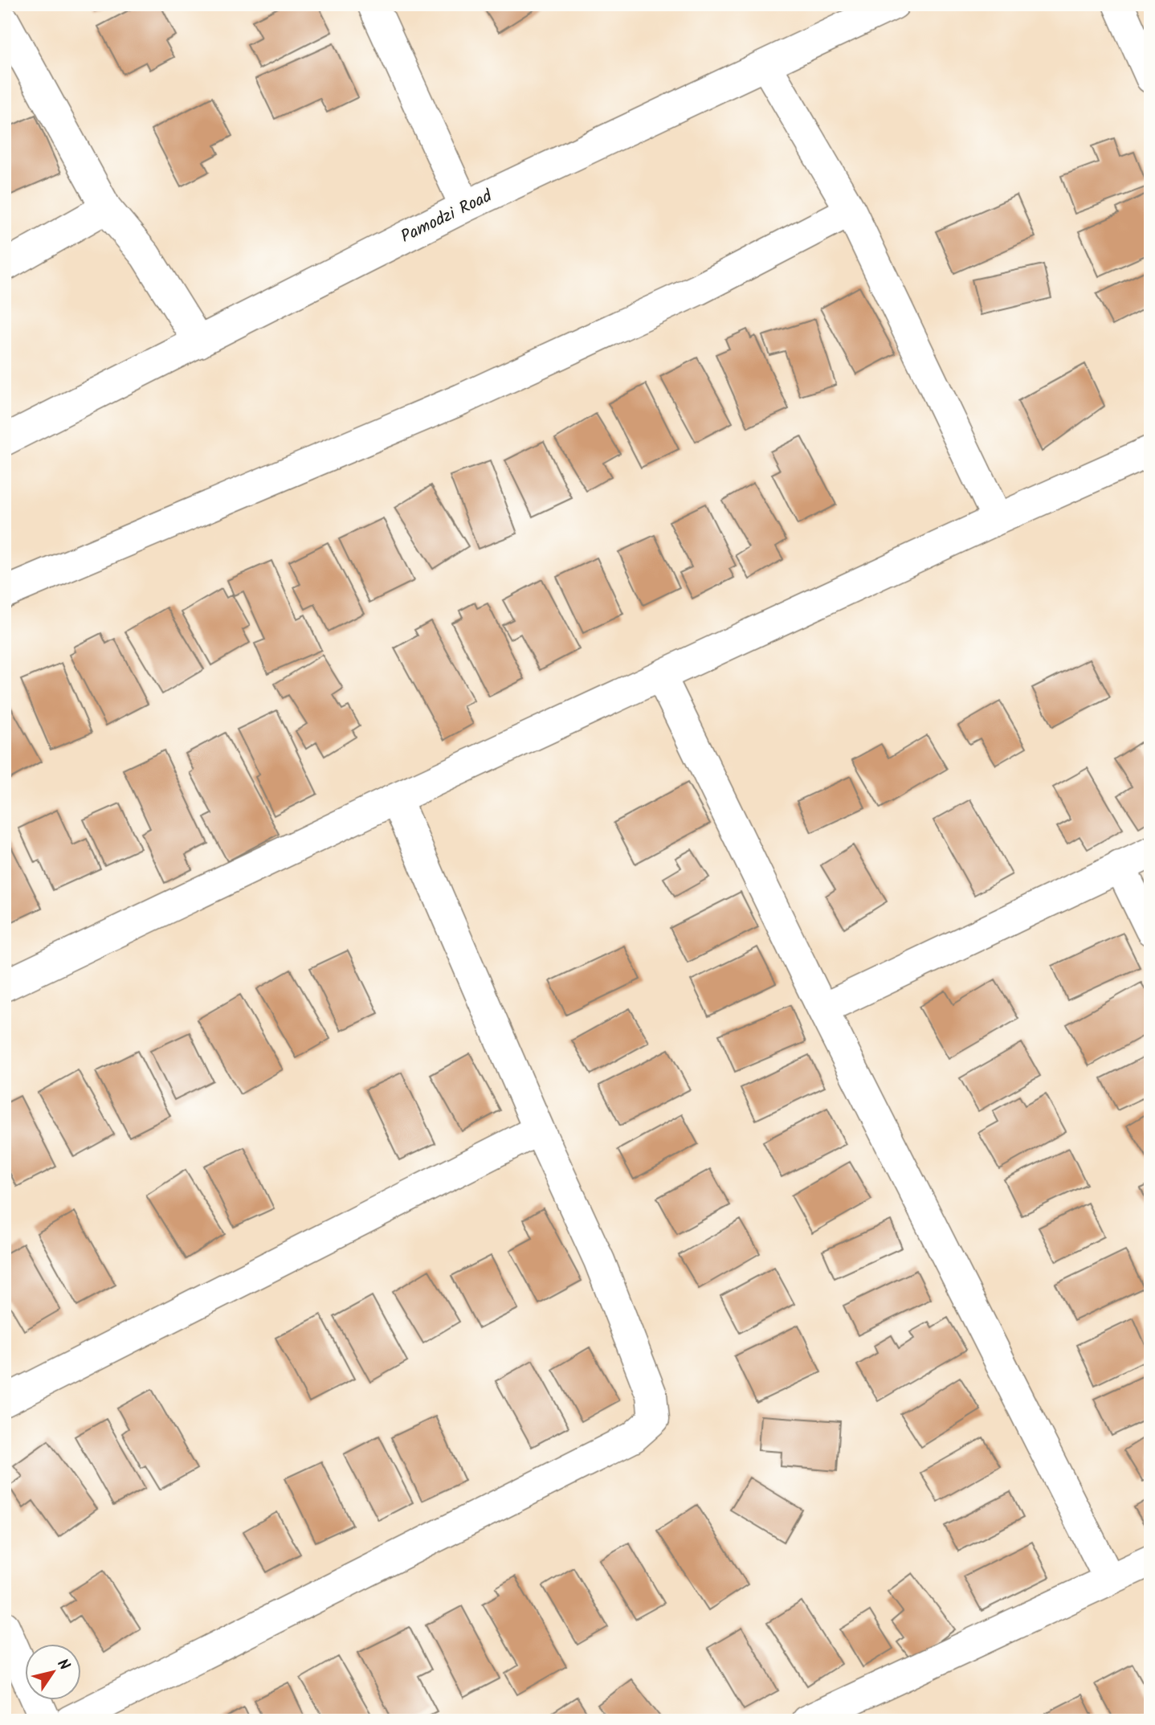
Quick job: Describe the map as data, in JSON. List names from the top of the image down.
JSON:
{
  "streets": {
    "street": ["Pamodzi Road"]
  },
  "north": "top right"
}
